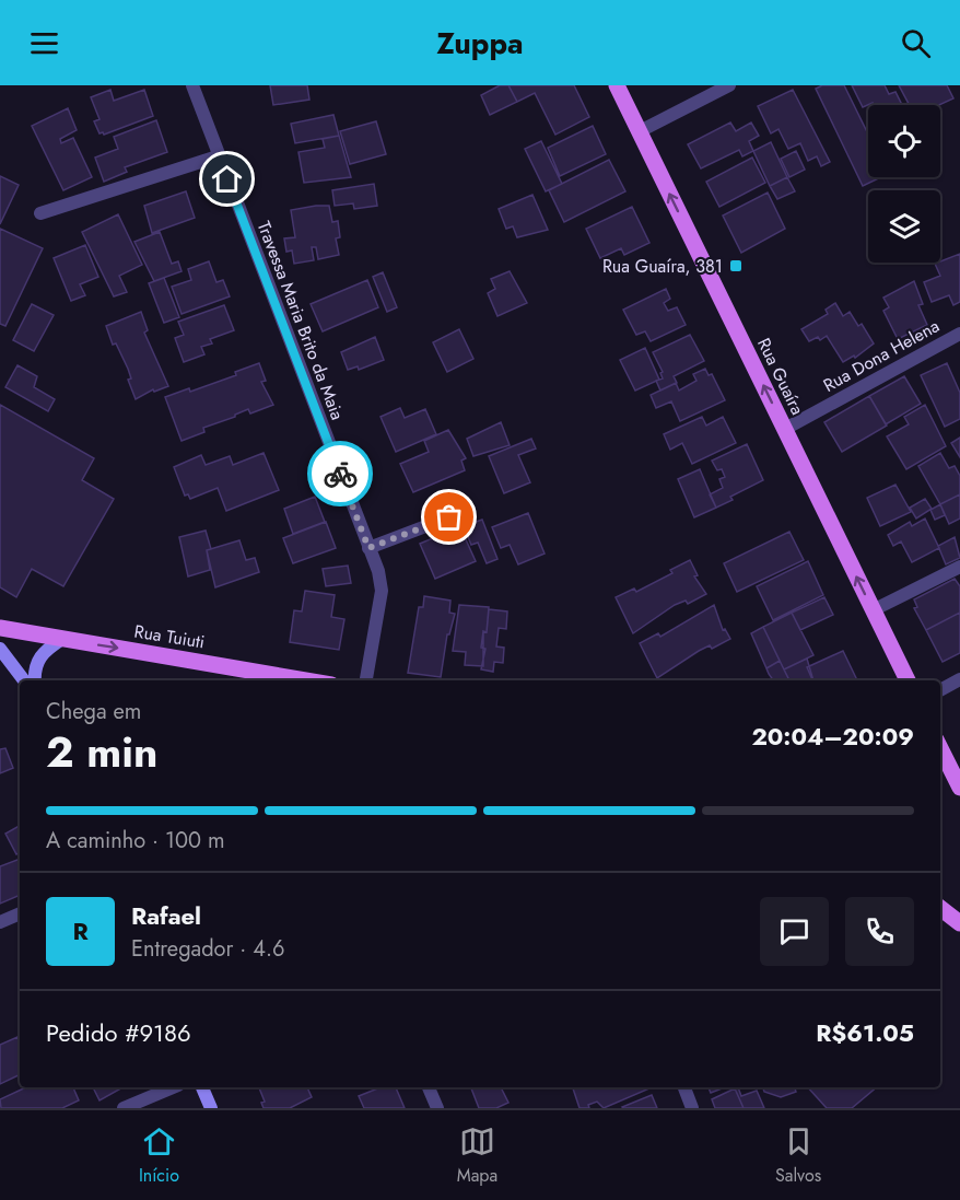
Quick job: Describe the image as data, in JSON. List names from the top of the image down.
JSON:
{
  "streets": {
    "main road": ["Rua Guaíra", "Rua Tuiuti"],
    "street": ["Travessa Maria Brito da Maia", "Rua Dona Helena"]
  },
  "crossings": [
    ["Rua Dona Helena", "Rua Guaíra"]
  ],
  "one_way": ["Rua Guaíra", "Rua Tuiuti"],
  "places": {
    "transit": ["Rua Guaíra, 381"]
  },
  "page": {
    "header": "Zuppa",
    "heading": ["2 min", "Chega em", "20:04–20:09"],
    "panel": [
      "Rafael",
      "Entregador · 4.6",
      "Pedido #9186",
      "R$61.05"
    ],
    "bar": "A caminho · 100 m",
    "round": "R",
    "tabs": ["Início", "Mapa", "Salvos"]
  }
}
